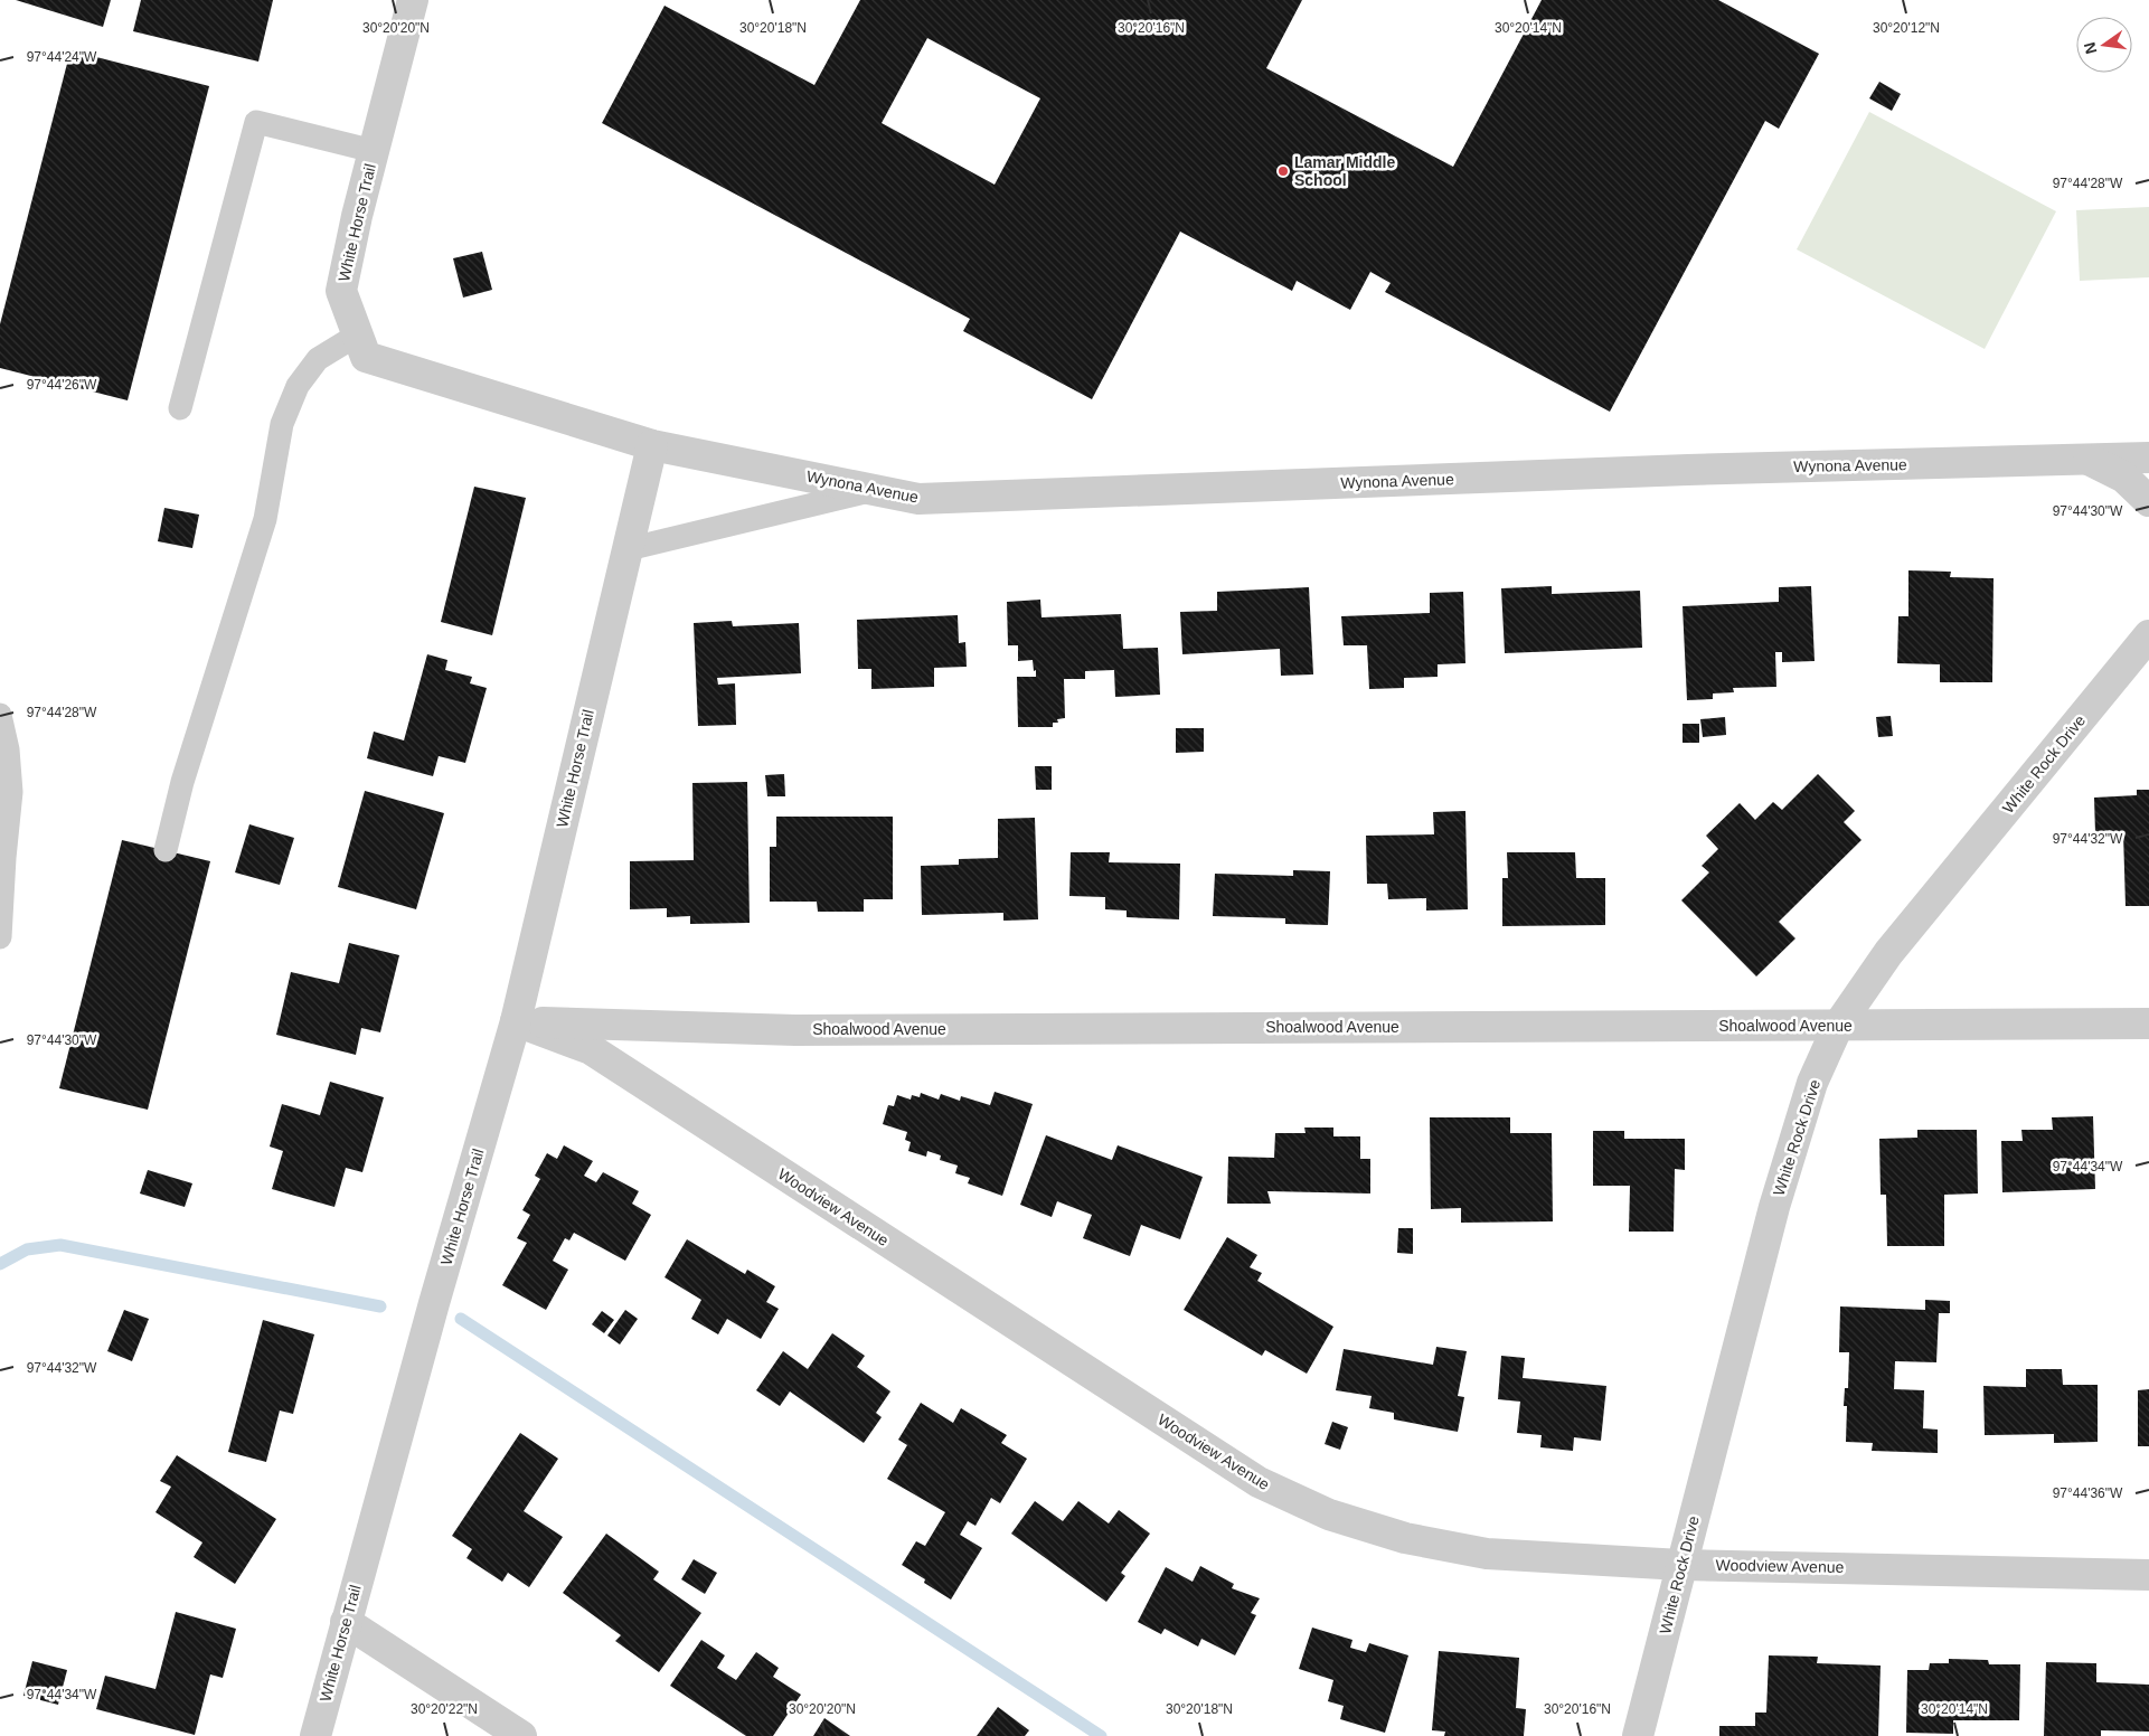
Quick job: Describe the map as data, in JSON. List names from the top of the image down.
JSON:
{
  "streets": {
    "street": [
      "White Horse Trail",
      "Wynona Avenue",
      "White Rock Drive",
      "Shoalwood Avenue",
      "Woodview Avenue"
    ]
  },
  "crossings": [
    ["White Horse Trail", "Wynona Avenue"],
    ["White Horse Trail", "Shoalwood Avenue"],
    ["White Horse Trail", "Woodview Avenue"],
    ["White Rock Drive", "Shoalwood Avenue"],
    ["White Rock Drive", "Woodview Avenue"],
    ["Shoalwood Avenue", "Woodview Avenue"]
  ],
  "places": ["Lamar Middle School"],
  "north": "left",
  "coordinates": [
    "30°20'20\"N",
    "30°20'18\"N",
    "30°20'16\"N",
    "30°20'14\"N",
    "30°20'12\"N",
    "97°44'24\"W",
    "97°44'28\"W",
    "97°44'26\"W",
    "97°44'30\"W",
    "97°44'32\"W",
    "97°44'34\"W",
    "97°44'36\"W",
    "30°20'22\"N"
  ]
}
